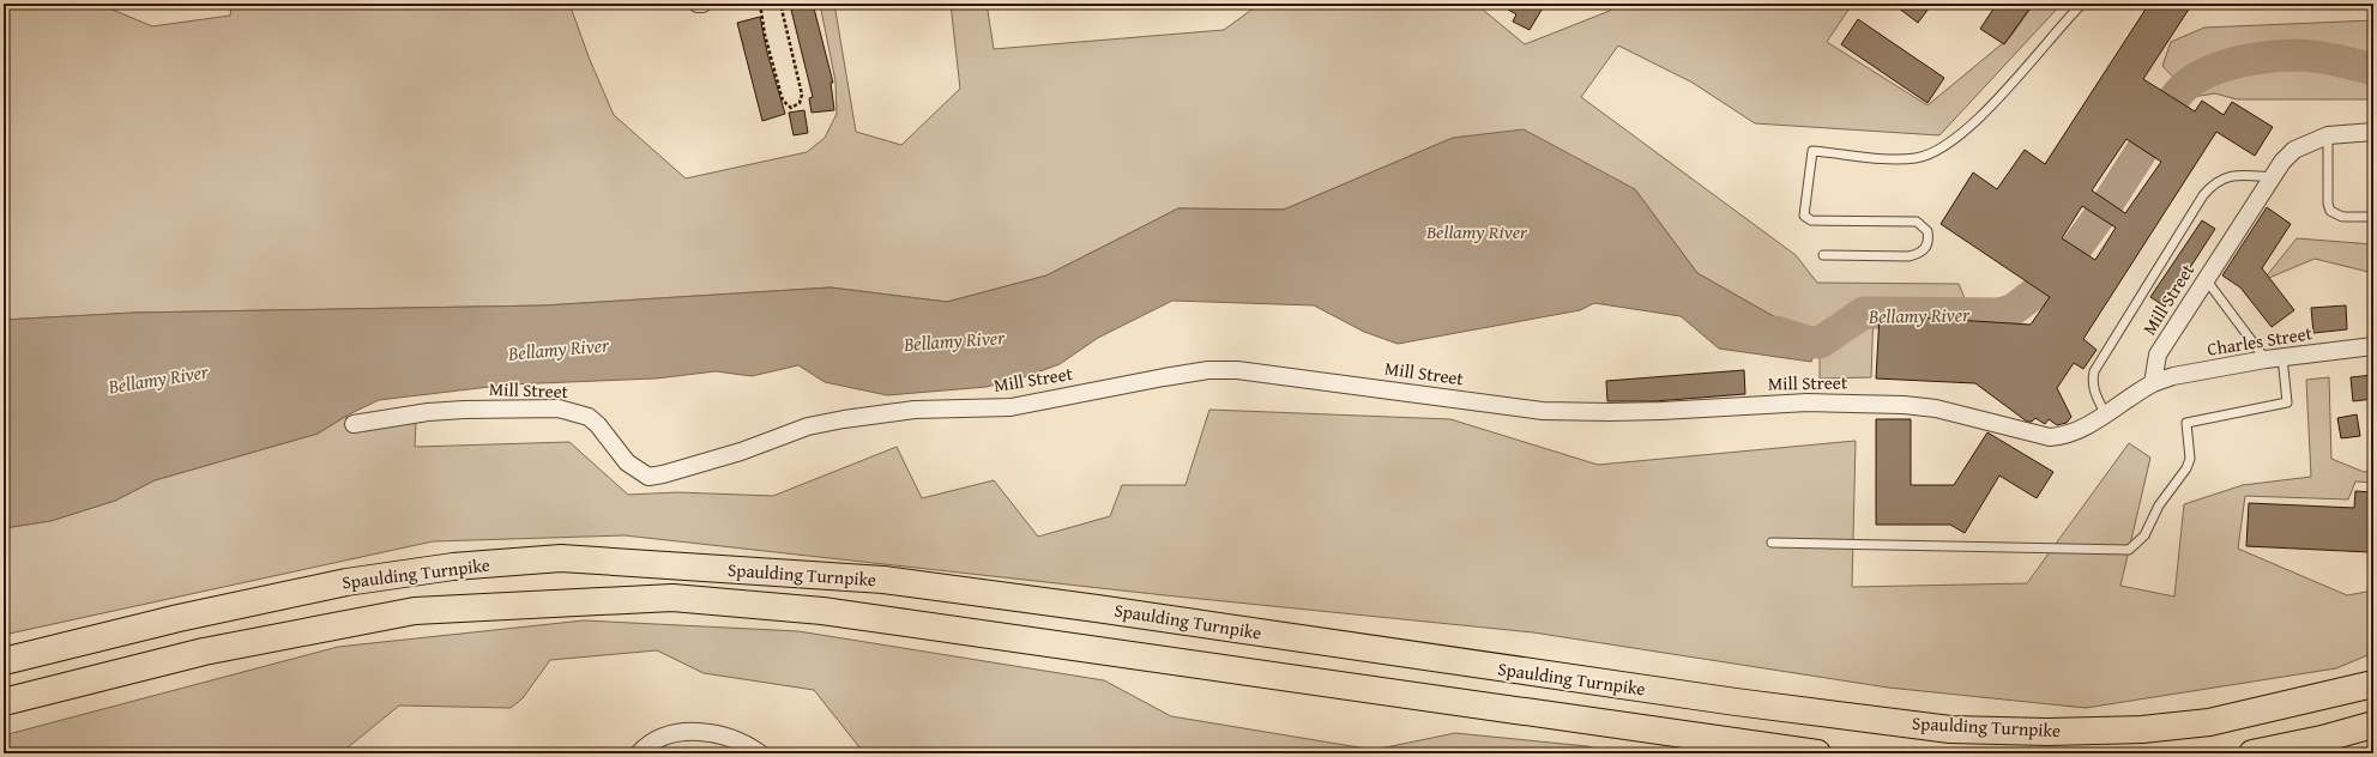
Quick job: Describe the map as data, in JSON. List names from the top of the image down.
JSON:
{
  "streets": {
    "highway": ["Spaulding Turnpike"],
    "street": ["Mill Street", "Charles Street"]
  },
  "crossings": [
    ["Mill Street", "Charles Street"]
  ],
  "water": ["Bellamy River"]
}
